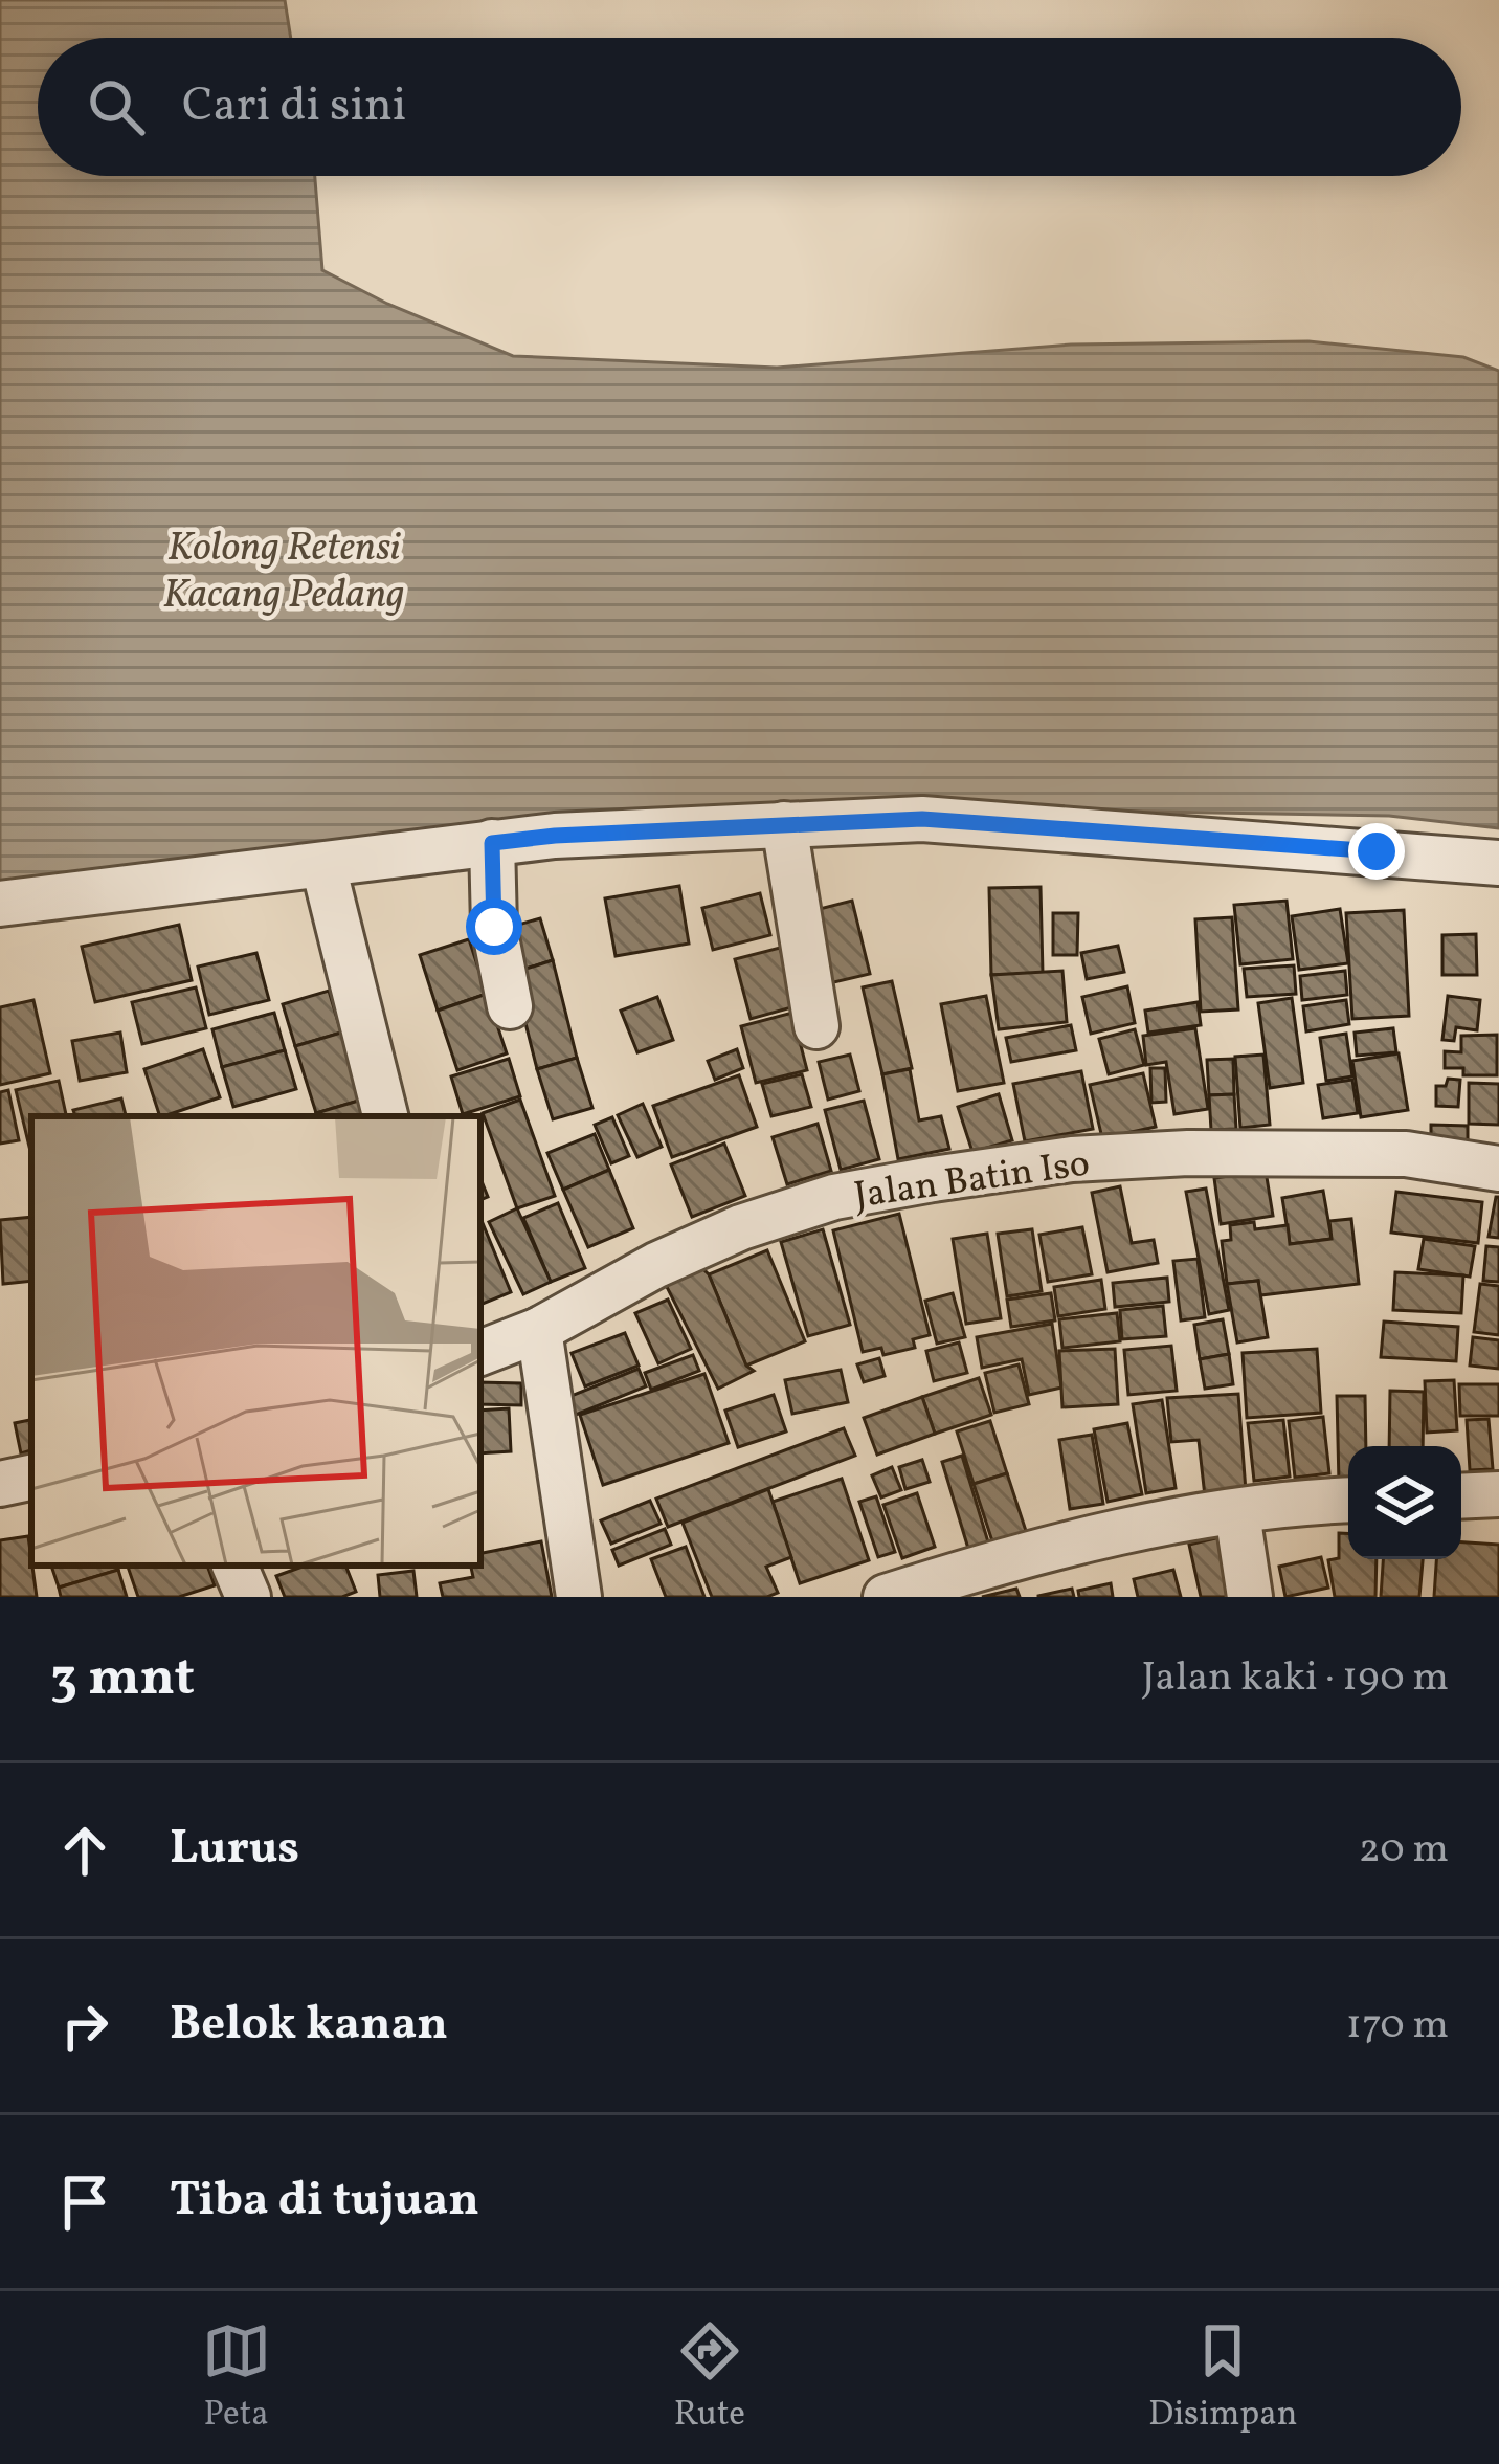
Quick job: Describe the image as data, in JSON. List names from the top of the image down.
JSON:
{
  "streets": {
    "street": ["Jalan Batin Iso"]
  },
  "water": ["Kolong Retensi Kacang Pedang"],
  "page": {
    "search": "Cari di sini",
    "heading": ["3 mnt", "Jalan kaki · 190 m"],
    "list": [
      ["Lurus", "20 m"],
      ["Belok kanan", "170 m"],
      "Tiba di tujuan"
    ],
    "nav": ["Peta", "Rute", "Disimpan"]
  }
}
